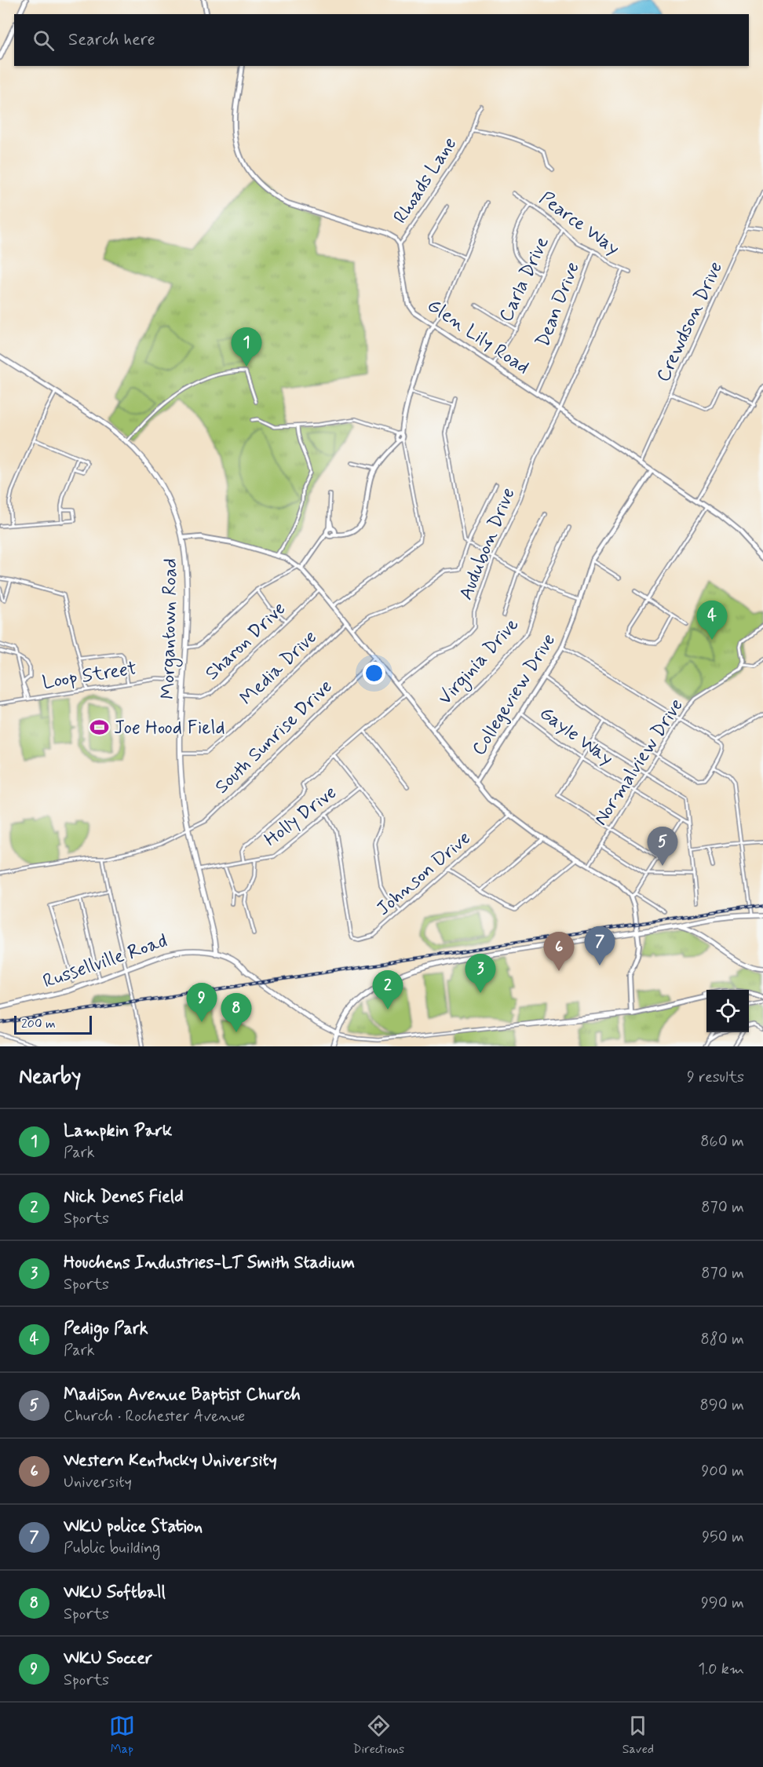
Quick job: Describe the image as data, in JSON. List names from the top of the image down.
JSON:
{
  "streets": {
    "main road": ["Morgantown Road", "Russellville Road"],
    "street": [
      "Rhoads Lane",
      "Pearce Way",
      "Carla Drive",
      "Dean Drive",
      "Crewdson Drive",
      "Glen Lily Road",
      "Audubon Drive",
      "Sharon Drive",
      "Virginia Drive",
      "Media Drive",
      "Loop Street",
      "Collegeview Drive",
      "Gayle Way",
      "South Sunrise Drive",
      "Normalview Drive",
      "Holly Drive",
      "Johnson Drive"
    ]
  },
  "crossings": [
    ["Rhoads Lane", "Glen Lily Road"],
    ["Pearce Way", "Carla Drive"],
    ["Pearce Way", "Dean Drive"],
    ["Pearce Way", "Audubon Drive"],
    ["Carla Drive", "Glen Lily Road"],
    ["Dean Drive", "Glen Lily Road"],
    ["Crewdson Drive", "Glen Lily Road"],
    ["Glen Lily Road", "Audubon Drive"],
    ["Glen Lily Road", "Collegeview Drive"],
    ["Morgantown Road", "Sharon Drive"],
    ["Morgantown Road", "Media Drive"],
    ["Morgantown Road", "Loop Street"],
    ["Morgantown Road", "South Sunrise Drive"],
    ["Morgantown Road", "Holly Drive"],
    ["Morgantown Road", "Russellville Road"],
    ["Collegeview Drive", "Gayle Way"],
    ["Gayle Way", "Normalview Drive"],
    ["Holly Drive", "Johnson Drive"]
  ],
  "places": {
    "sports": ["Joe Hood Field"]
  },
  "scale_bar": "200 m",
  "page": {
    "search": "Search here",
    "pins": [
      "1",
      "4",
      "5",
      "7",
      "6",
      "3",
      "2",
      "9",
      "8"
    ],
    "scale": "200 m",
    "heading": ["Nearby", "9 results"],
    "list": [
      {
        "mark": "1",
        "name": "Lampkin Park",
        "note": "Park",
        "value": "860 m"
      },
      {
        "mark": "2",
        "name": "Nick Denes Field",
        "note": "Sports",
        "value": "870 m"
      },
      {
        "mark": "3",
        "name": "Houchens Industries-LT Smith Stadium",
        "note": "Sports",
        "value": "870 m"
      },
      {
        "mark": "4",
        "name": "Pedigo Park",
        "note": "Park",
        "value": "880 m"
      },
      {
        "mark": "5",
        "name": "Madison Avenue Baptist Church",
        "note": "Church · Rochester Avenue",
        "value": "890 m"
      },
      {
        "mark": "6",
        "name": "Western Kentucky University",
        "note": "University",
        "value": "900 m"
      },
      {
        "mark": "7",
        "name": "WKU police Station",
        "note": "Public building",
        "value": "950 m"
      },
      {
        "mark": "8",
        "name": "WKU Softball",
        "note": "Sports",
        "value": "990 m"
      },
      {
        "mark": "9",
        "name": "WKU Soccer",
        "note": "Sports",
        "value": "1.0 km"
      }
    ],
    "nav": ["Map", "Directions", "Saved"]
  }
}
